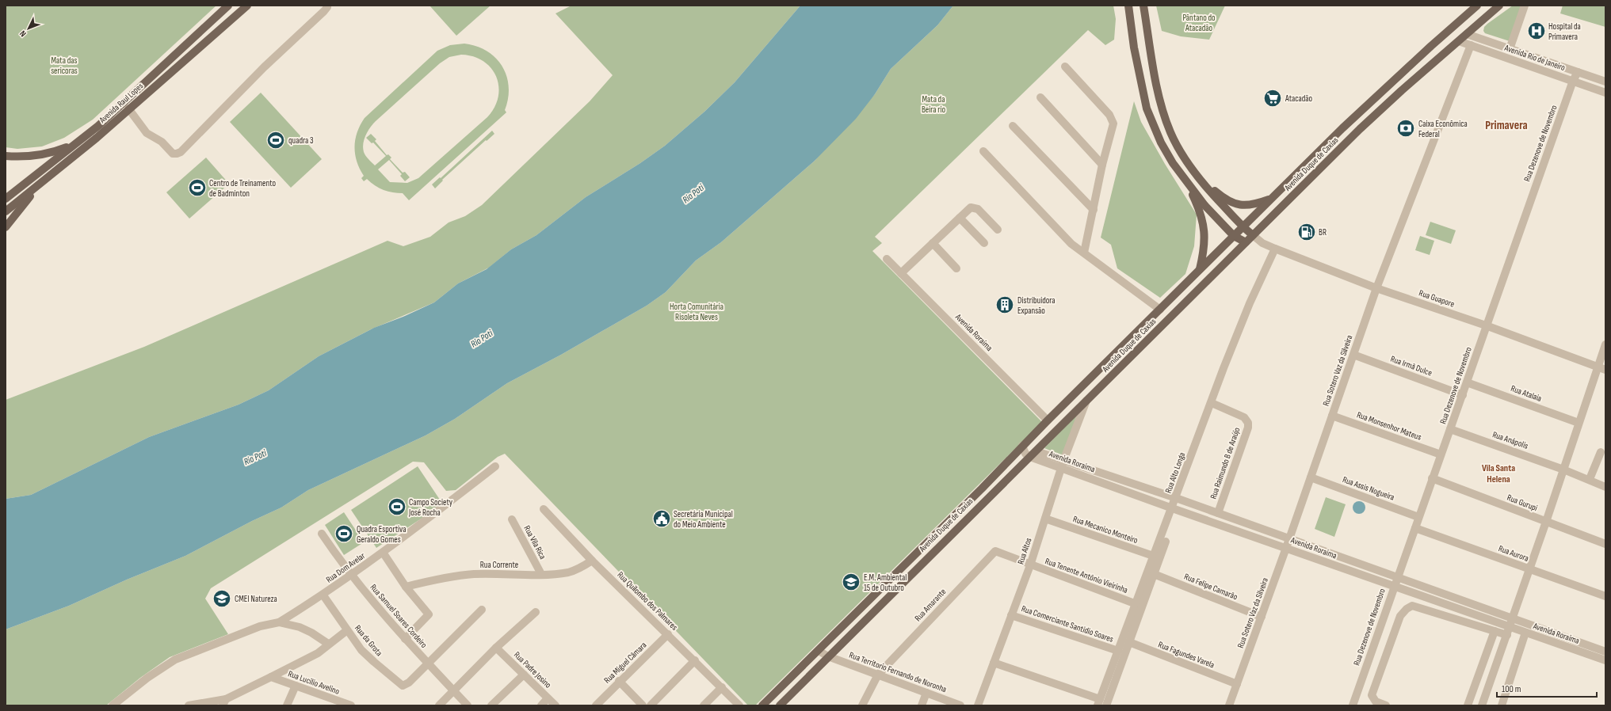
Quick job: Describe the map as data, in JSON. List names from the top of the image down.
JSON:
{
  "streets": {
    "main road": ["Avenida Raul Lopes", "Avenida Duque de Caxias", "Rua Guapore"],
    "street": [
      "Avenida Rio de Janeiro",
      "Rua Dezenove de Novembro",
      "Avenida Roraíma",
      "Rua Irmã Dulce",
      "Rua Sotero Vaz da Silveira",
      "Rua Atalaia",
      "Rua Monsenhor Mateus",
      "Rua Anápolis",
      "Avenida Roraima",
      "Rua Raimundo B de Araújo",
      "Rua Alto Longa",
      "Rua Assis Nogueira",
      "Rua Gurupi",
      "Rua Mecanico Monteiro",
      "Rua Vila Rica",
      "Rua Altos",
      "Rua Aurora",
      "Rua Corrente",
      "Rua Dom Avelar",
      "Rua Tenente Antônio Vieirinha",
      "Rua Felipe Camarão",
      "Rua Quilombo dos Palmares",
      "Rua Amarante",
      "Rua Samuel Soares Cordeiro",
      "Rua Comerciante Santidio Soares",
      "Rua da Grota",
      "Rua Fagundes Varela",
      "Rua Miguel Câmara",
      "Rua Padre Josino",
      "Rua Territorio Fernando de Noronha",
      "Rua Lucílio Avelino"
    ]
  },
  "crossings": [
    ["Avenida Rio de Janeiro", "Rua Dezenove de Novembro"],
    ["Avenida Rio de Janeiro", "Avenida Duque de Caxias"],
    ["Avenida Rio de Janeiro", "Rua Sotero Vaz da Silveira"],
    ["Rua Dezenove de Novembro", "Rua Guapore"],
    ["Rua Dezenove de Novembro", "Rua Irmã Dulce"],
    ["Rua Dezenove de Novembro", "Rua Atalaia"],
    ["Rua Dezenove de Novembro", "Rua Monsenhor Mateus"],
    ["Rua Dezenove de Novembro", "Rua Anápolis"],
    ["Rua Dezenove de Novembro", "Avenida Roraima"],
    ["Rua Dezenove de Novembro", "Rua Assis Nogueira"],
    ["Rua Dezenove de Novembro", "Rua Gurupi"],
    ["Rua Dezenove de Novembro", "Rua Aurora"],
    ["Avenida Duque de Caxias", "Rua Guapore"],
    ["Avenida Duque de Caxias", "Avenida Roraíma"],
    ["Avenida Duque de Caxias", "Avenida Roraima"],
    ["Avenida Duque de Caxias", "Rua Altos"],
    ["Avenida Duque de Caxias", "Rua Territorio Fernando de Noronha"],
    ["Rua Guapore", "Rua Sotero Vaz da Silveira"],
    ["Rua Guapore", "Rua Alto Longa"],
    ["Rua Irmã Dulce", "Rua Sotero Vaz da Silveira"],
    ["Rua Sotero Vaz da Silveira", "Rua Monsenhor Mateus"],
    ["Rua Sotero Vaz da Silveira", "Avenida Roraima"],
    ["Rua Sotero Vaz da Silveira", "Rua Assis Nogueira"],
    ["Rua Sotero Vaz da Silveira", "Rua Felipe Camarão"],
    ["Rua Sotero Vaz da Silveira", "Rua Fagundes Varela"],
    ["Avenida Roraima", "Rua Raimundo B de Araújo"],
    ["Avenida Roraima", "Rua Alto Longa"],
    ["Avenida Roraima", "Rua Altos"],
    ["Rua Raimundo B de Araújo", "Rua Alto Longa"],
    ["Rua Mecanico Monteiro", "Rua Altos"],
    ["Rua Vila Rica", "Rua Corrente"],
    ["Rua Altos", "Rua Tenente Antônio Vieirinha"],
    ["Rua Altos", "Rua Amarante"],
    ["Rua Altos", "Rua Comerciante Santidio Soares"],
    ["Rua Corrente", "Rua Quilombo dos Palmares"],
    ["Rua Dom Avelar", "Rua Samuel Soares Cordeiro"],
    ["Rua Dom Avelar", "Rua da Grota"],
    ["Rua Dom Avelar", "Rua Lucílio Avelino"],
    ["Rua Tenente Antônio Vieirinha", "Rua Amarante"],
    ["Rua Quilombo dos Palmares", "Rua Miguel Câmara"],
    ["Rua Amarante", "Rua Territorio Fernando de Noronha"],
    ["Rua Samuel Soares Cordeiro", "Rua da Grota"],
    ["Rua da Grota", "Rua Lucílio Avelino"]
  ],
  "districts": ["Primavera", "Vila Santa Helena"],
  "water": ["Rio Poti"],
  "parks": [
    "Pântano do Atacadão",
    "Mata das sericoras",
    "Mata da Beira rio",
    "Horta Comunitária Risoleta Neves"
  ],
  "places": {
    "hospital": ["Hospital da Primavera"],
    "supermarket": ["Atacadão"],
    "bank": ["Caixa Econômica Federal"],
    "sports": [
      "quadra 3",
      "Centro de Treinamento de Badminton",
      "Campo Society José Rocha",
      "Quadra Esportiva Geraldo Gomes"
    ],
    "fuel station": ["BR"],
    "building": ["Distribuidora Expansão"],
    "public building": ["Secretária Municipal do Meio Ambiente"],
    "school or university": ["E.M. Ambiental 15 de Outubro", "CMEI Natureza"]
  },
  "scale_bar": "100 m",
  "north": "bottom left"
}
